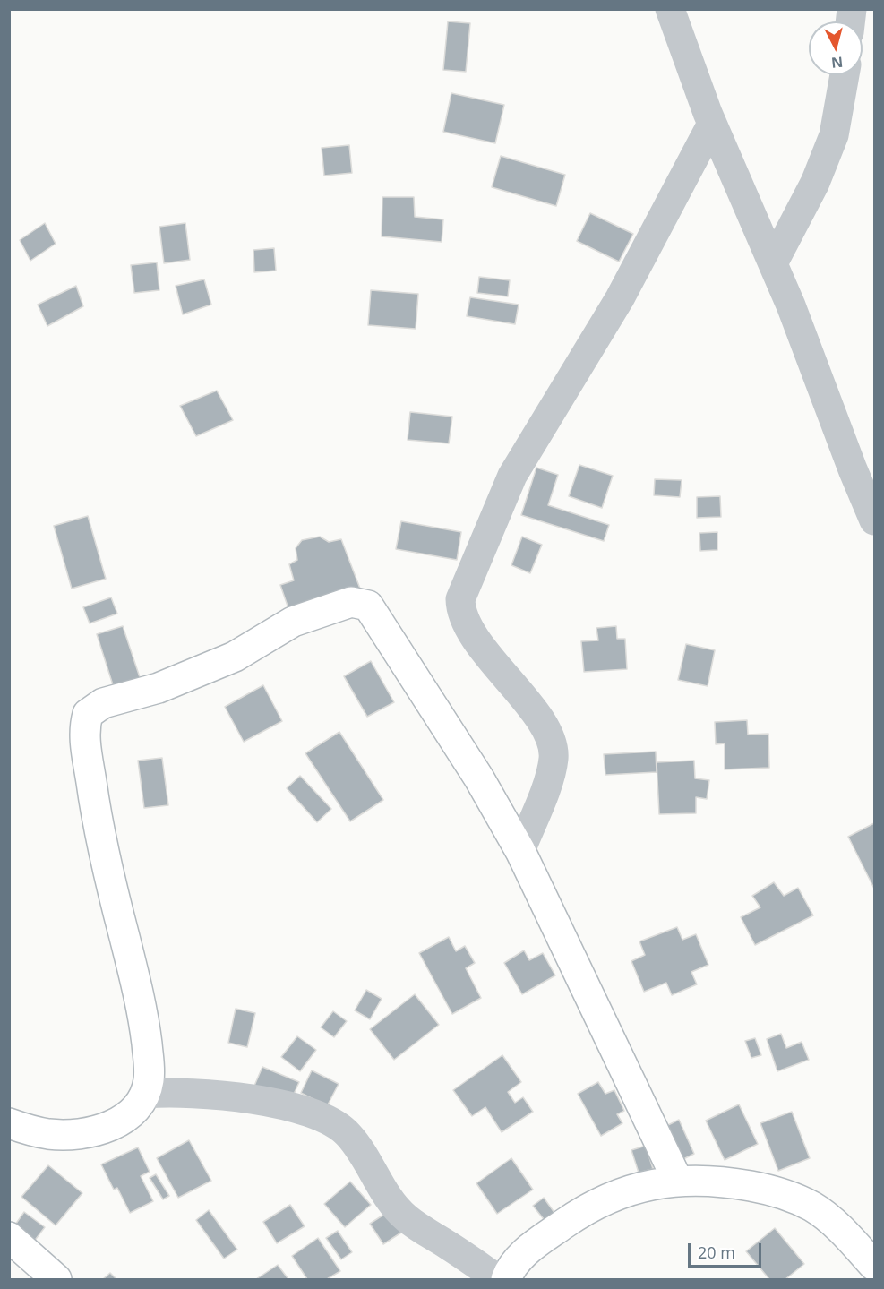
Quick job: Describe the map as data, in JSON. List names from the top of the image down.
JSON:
{
  "scale_bar": "20 m",
  "north": "bottom"
}
